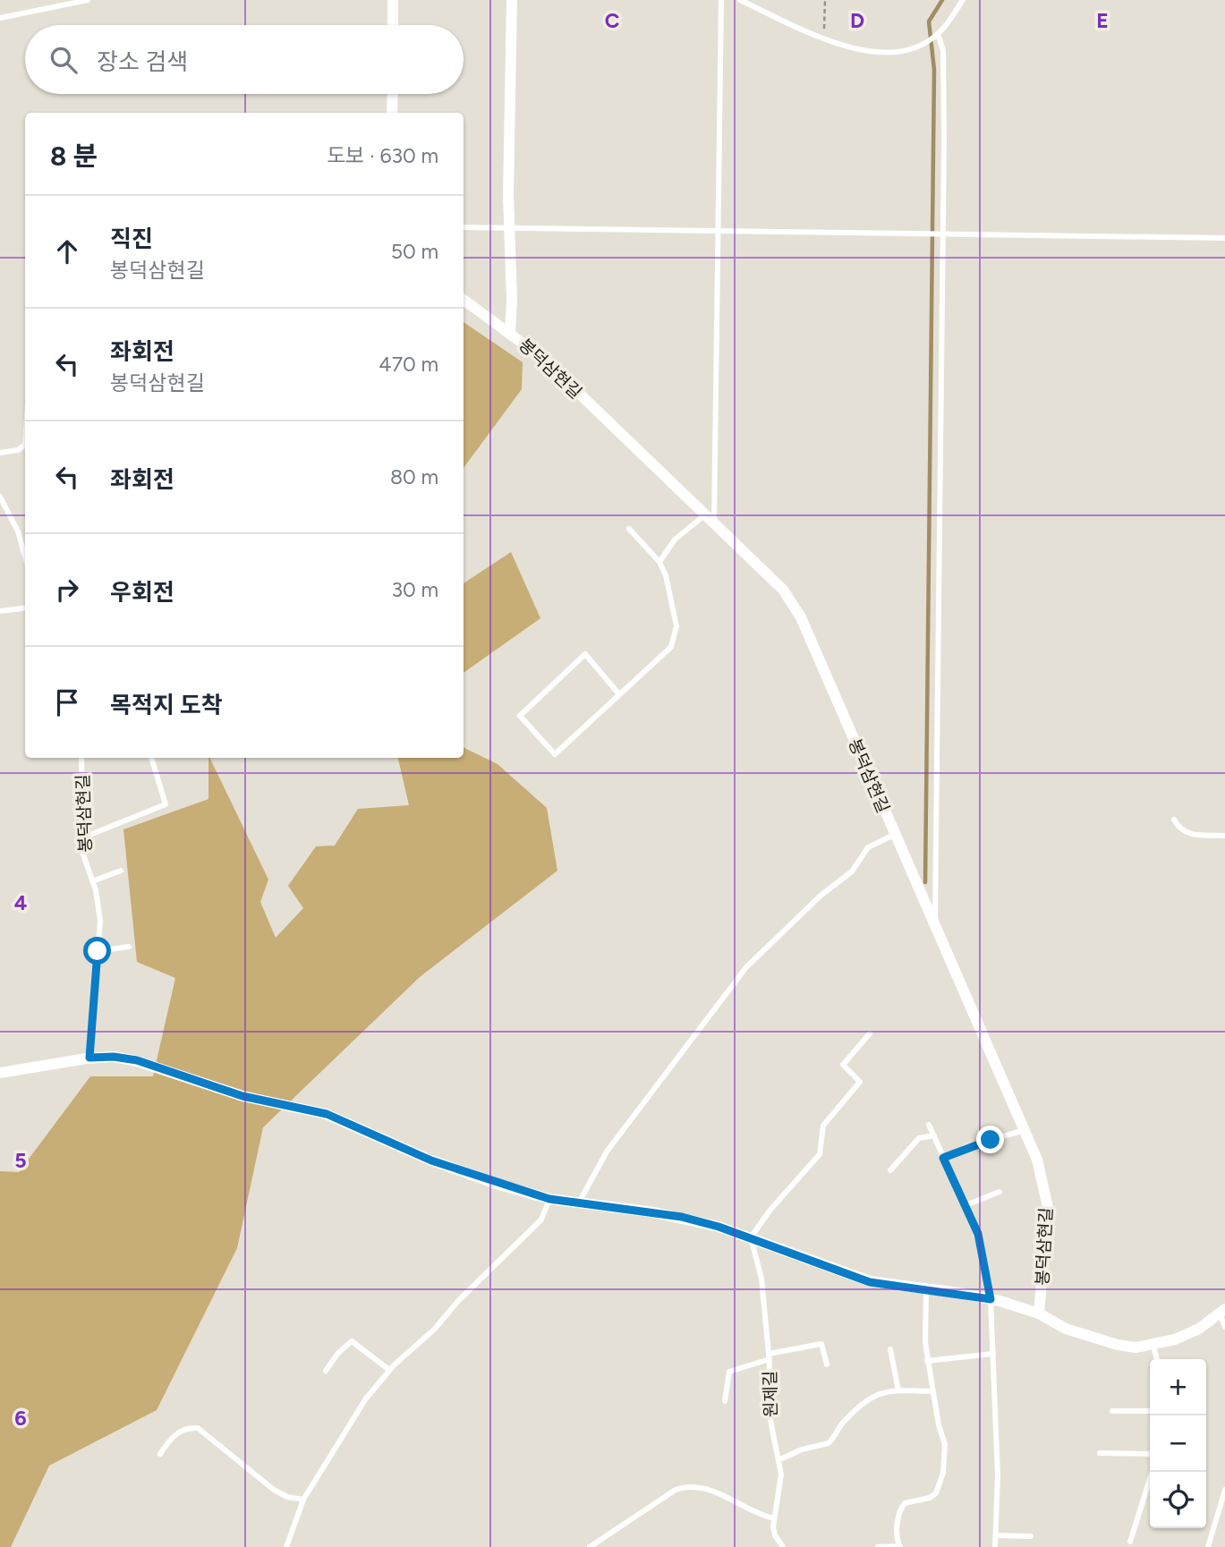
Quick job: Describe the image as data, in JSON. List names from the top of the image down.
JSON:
{
  "streets": {
    "street": ["봉덕삼현길"],
    "lane": ["원제길"]
  },
  "crossings": [
    ["봉덕삼현길", "원제길"]
  ],
  "page": {
    "search": "장소 검색",
    "heading": ["8 분", "도보 · 630 m"],
    "list": [
      ["직진", "봉덕삼현길", "50 m"],
      ["좌회전", "봉덕삼현길", "470 m"],
      ["좌회전", "80 m"],
      ["우회전", "30 m"],
      "목적지 도착"
    ],
    "map_buttons": ["+", "−"]
  },
  "grid": {
    "columns": ["C", "D", "E"],
    "rows": ["4", "5", "6"]
  }
}
